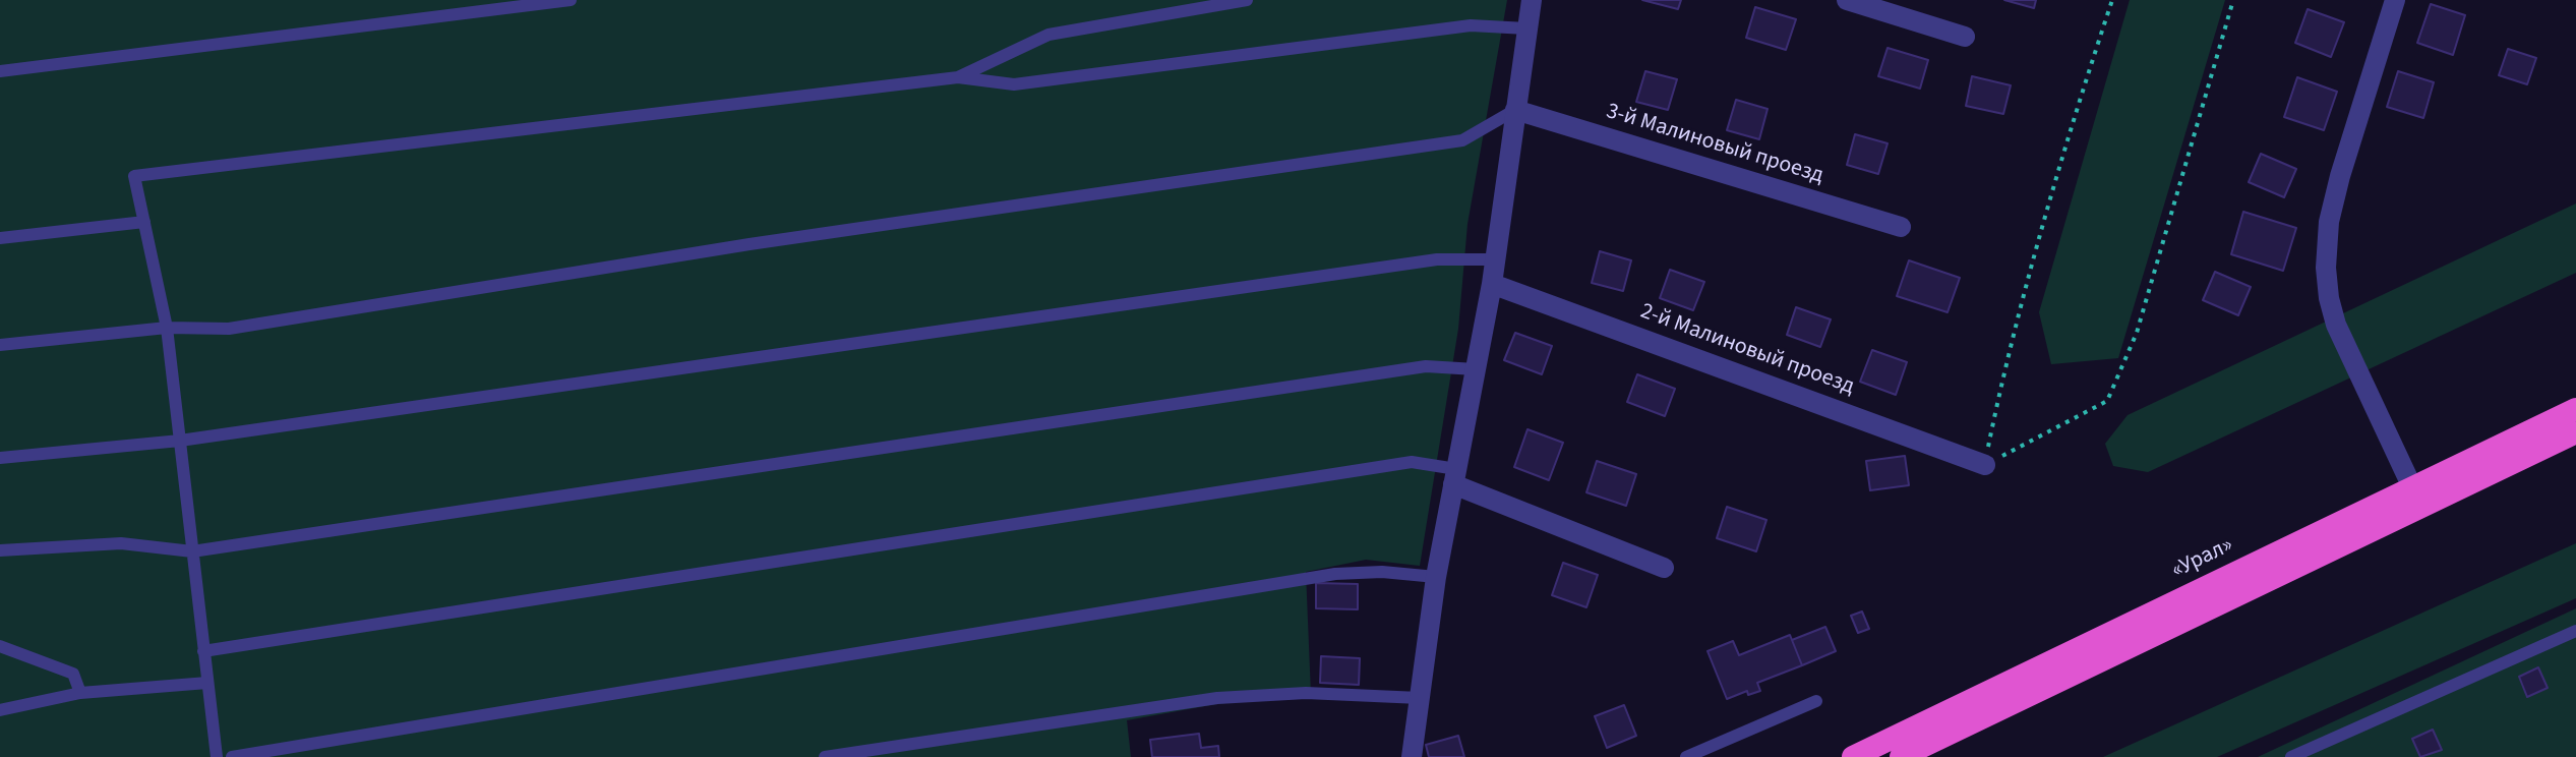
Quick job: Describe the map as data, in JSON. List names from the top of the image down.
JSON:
{
  "streets": {
    "highway": ["«Урал»"],
    "street": ["3-й Малиновый проезд", "2-й Малиновый проезд"]
  }
}
